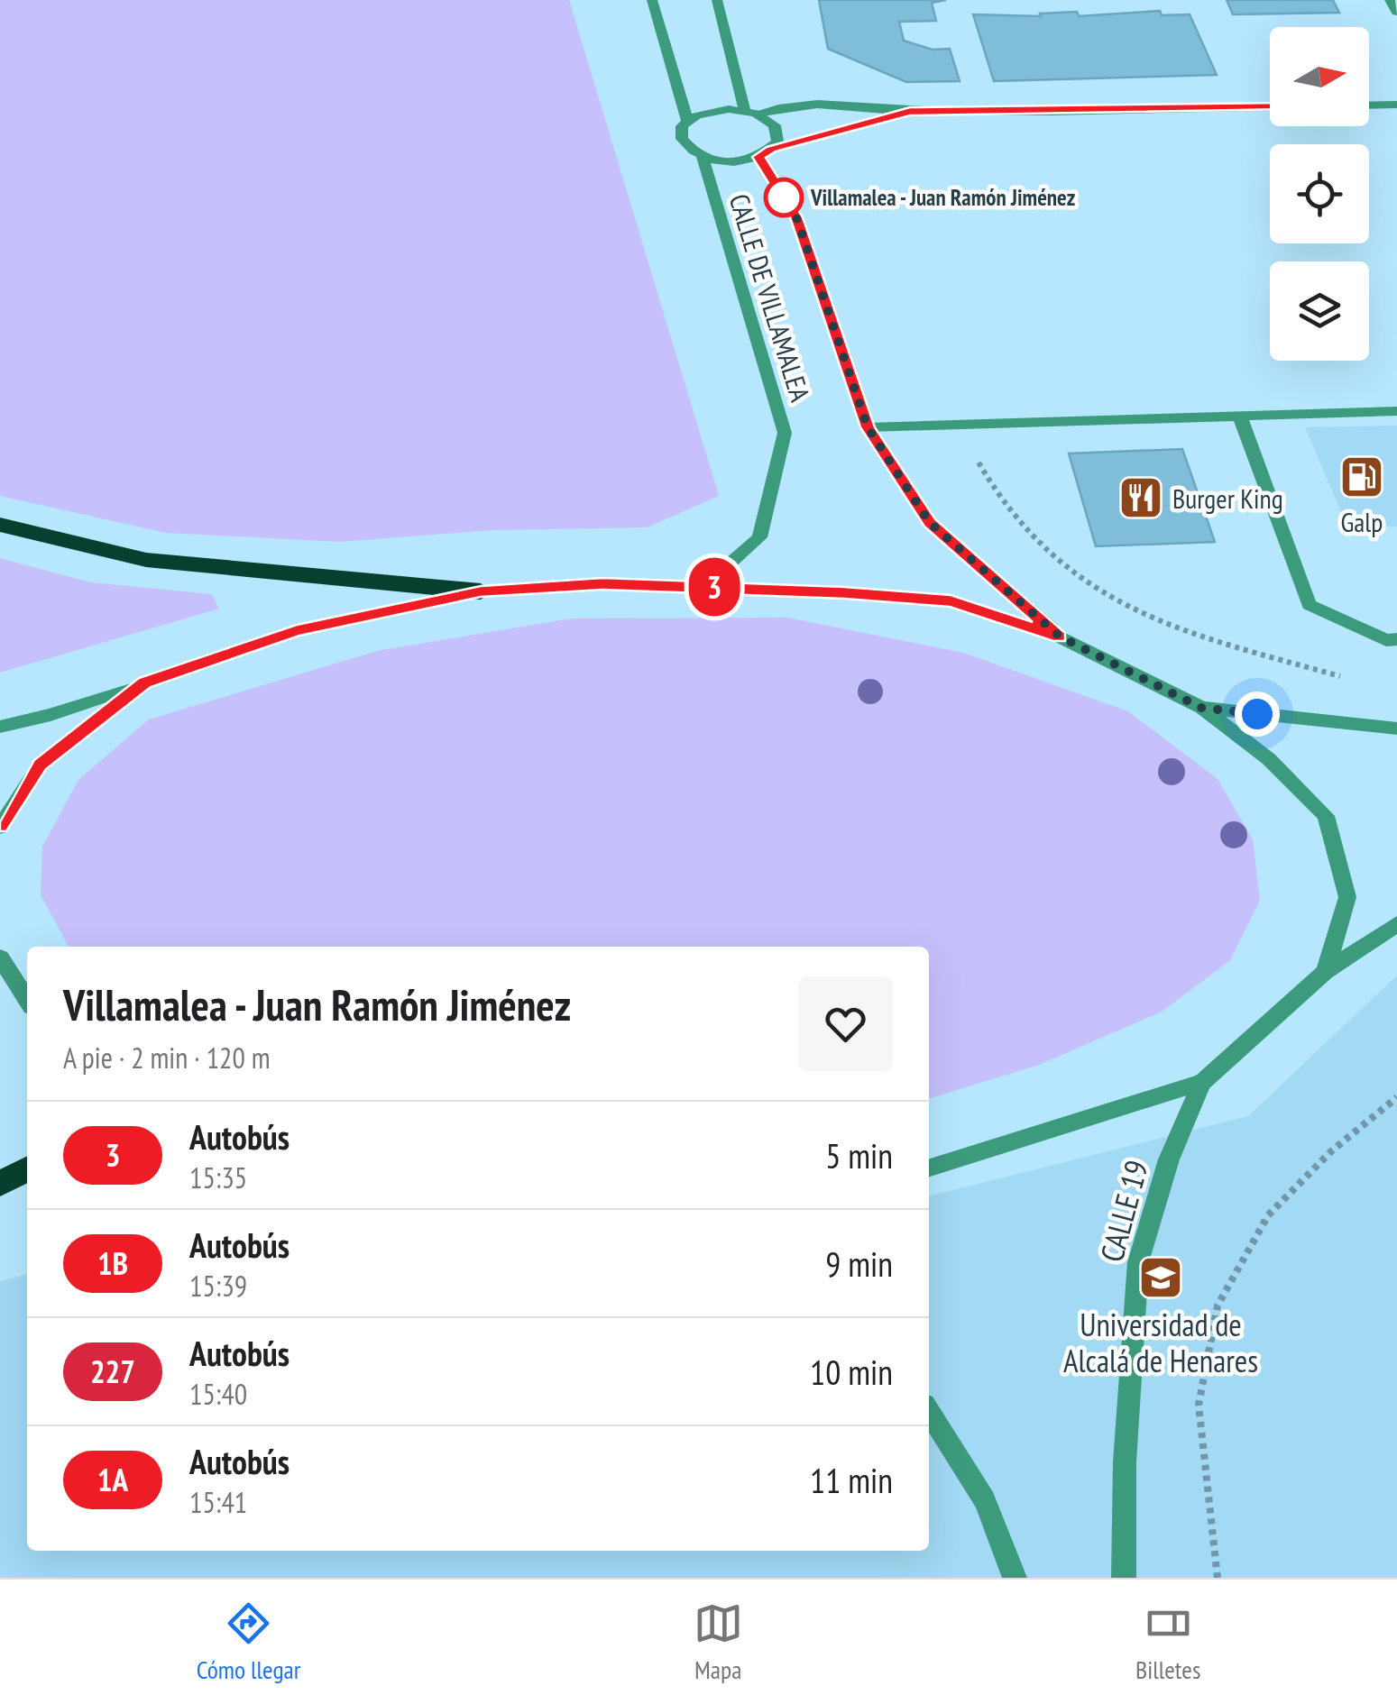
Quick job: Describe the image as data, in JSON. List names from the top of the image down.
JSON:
{
  "streets": {
    "street": ["CALLE DE VILLAMALEA", "CALLE 19"]
  },
  "places": {
    "other": ["Villamalea - Juan Ramón Jiménez"],
    "fuel station": ["Galp"],
    "restaurant": ["Burger King"],
    "school or university": ["Universidad de Alcalá de Henares"]
  },
  "lines": ["bus line 3"],
  "north": "right",
  "page": {
    "on_map": "3",
    "heading": ["Villamalea - Juan Ramón Jiménez", "A pie · 2 min · 120 m"],
    "list": [
      {
        "mark": "3",
        "name": "Autobús",
        "note": "15:35",
        "value": "5 min"
      },
      {
        "mark": "1B",
        "name": "Autobús",
        "note": "15:39",
        "value": "9 min"
      },
      {
        "mark": "227",
        "name": "Autobús",
        "note": "15:40",
        "value": "10 min"
      },
      {
        "mark": "1A",
        "name": "Autobús",
        "note": "15:41",
        "value": "11 min"
      }
    ],
    "tabs": ["Cómo llegar", "Mapa", "Billetes"]
  }
}
